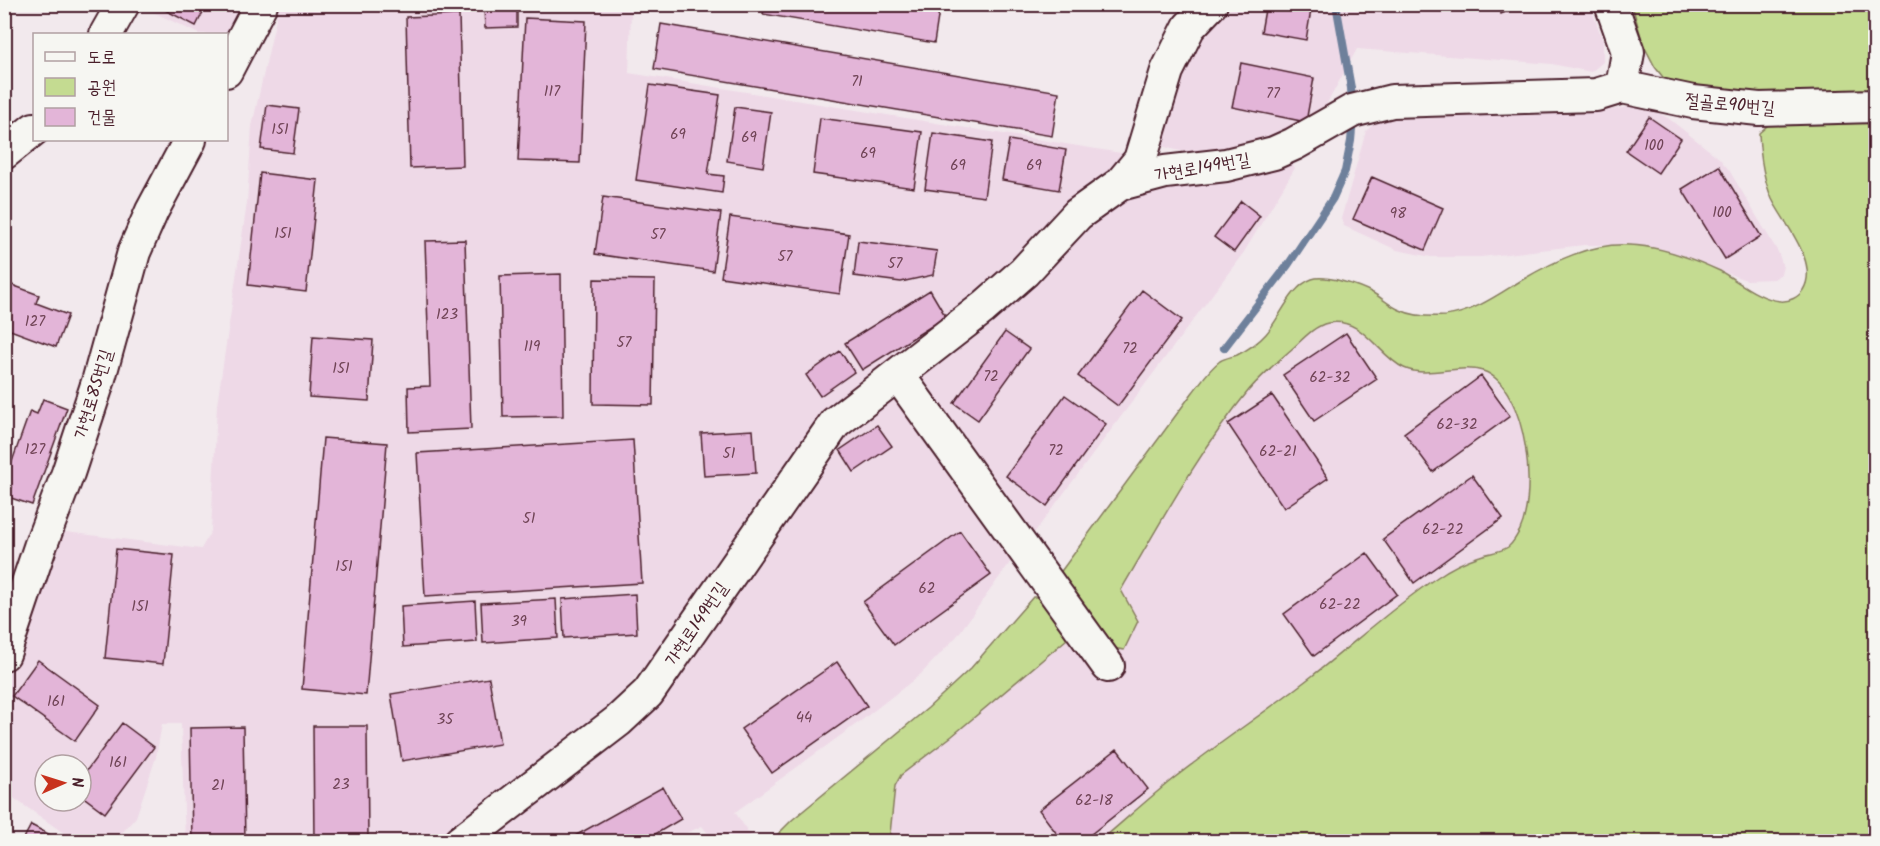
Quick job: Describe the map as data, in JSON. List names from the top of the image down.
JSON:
{
  "streets": {
    "lane": ["절골로90번길", "가현로149번길", "가현로85번길"]
  },
  "crossings": [
    ["절골로90번길", "가현로149번길"]
  ],
  "house_numbers": [
    "71",
    "117",
    "77",
    "151",
    "69",
    "69",
    "100",
    "69",
    "69",
    "69",
    "100",
    "98",
    "151",
    "57",
    "57",
    "57",
    "123",
    "127",
    "57",
    "119",
    "72",
    "151",
    "72",
    "62-32",
    "62-32",
    "127",
    "72",
    "62-21",
    "51",
    "51",
    "62-22",
    "151",
    "62",
    "62-22",
    "151",
    "39",
    "161",
    "44",
    "35",
    "161",
    "23",
    "21",
    "62-18"
  ],
  "legend": ["도로", "공원", "건물"],
  "north": "right"
}
